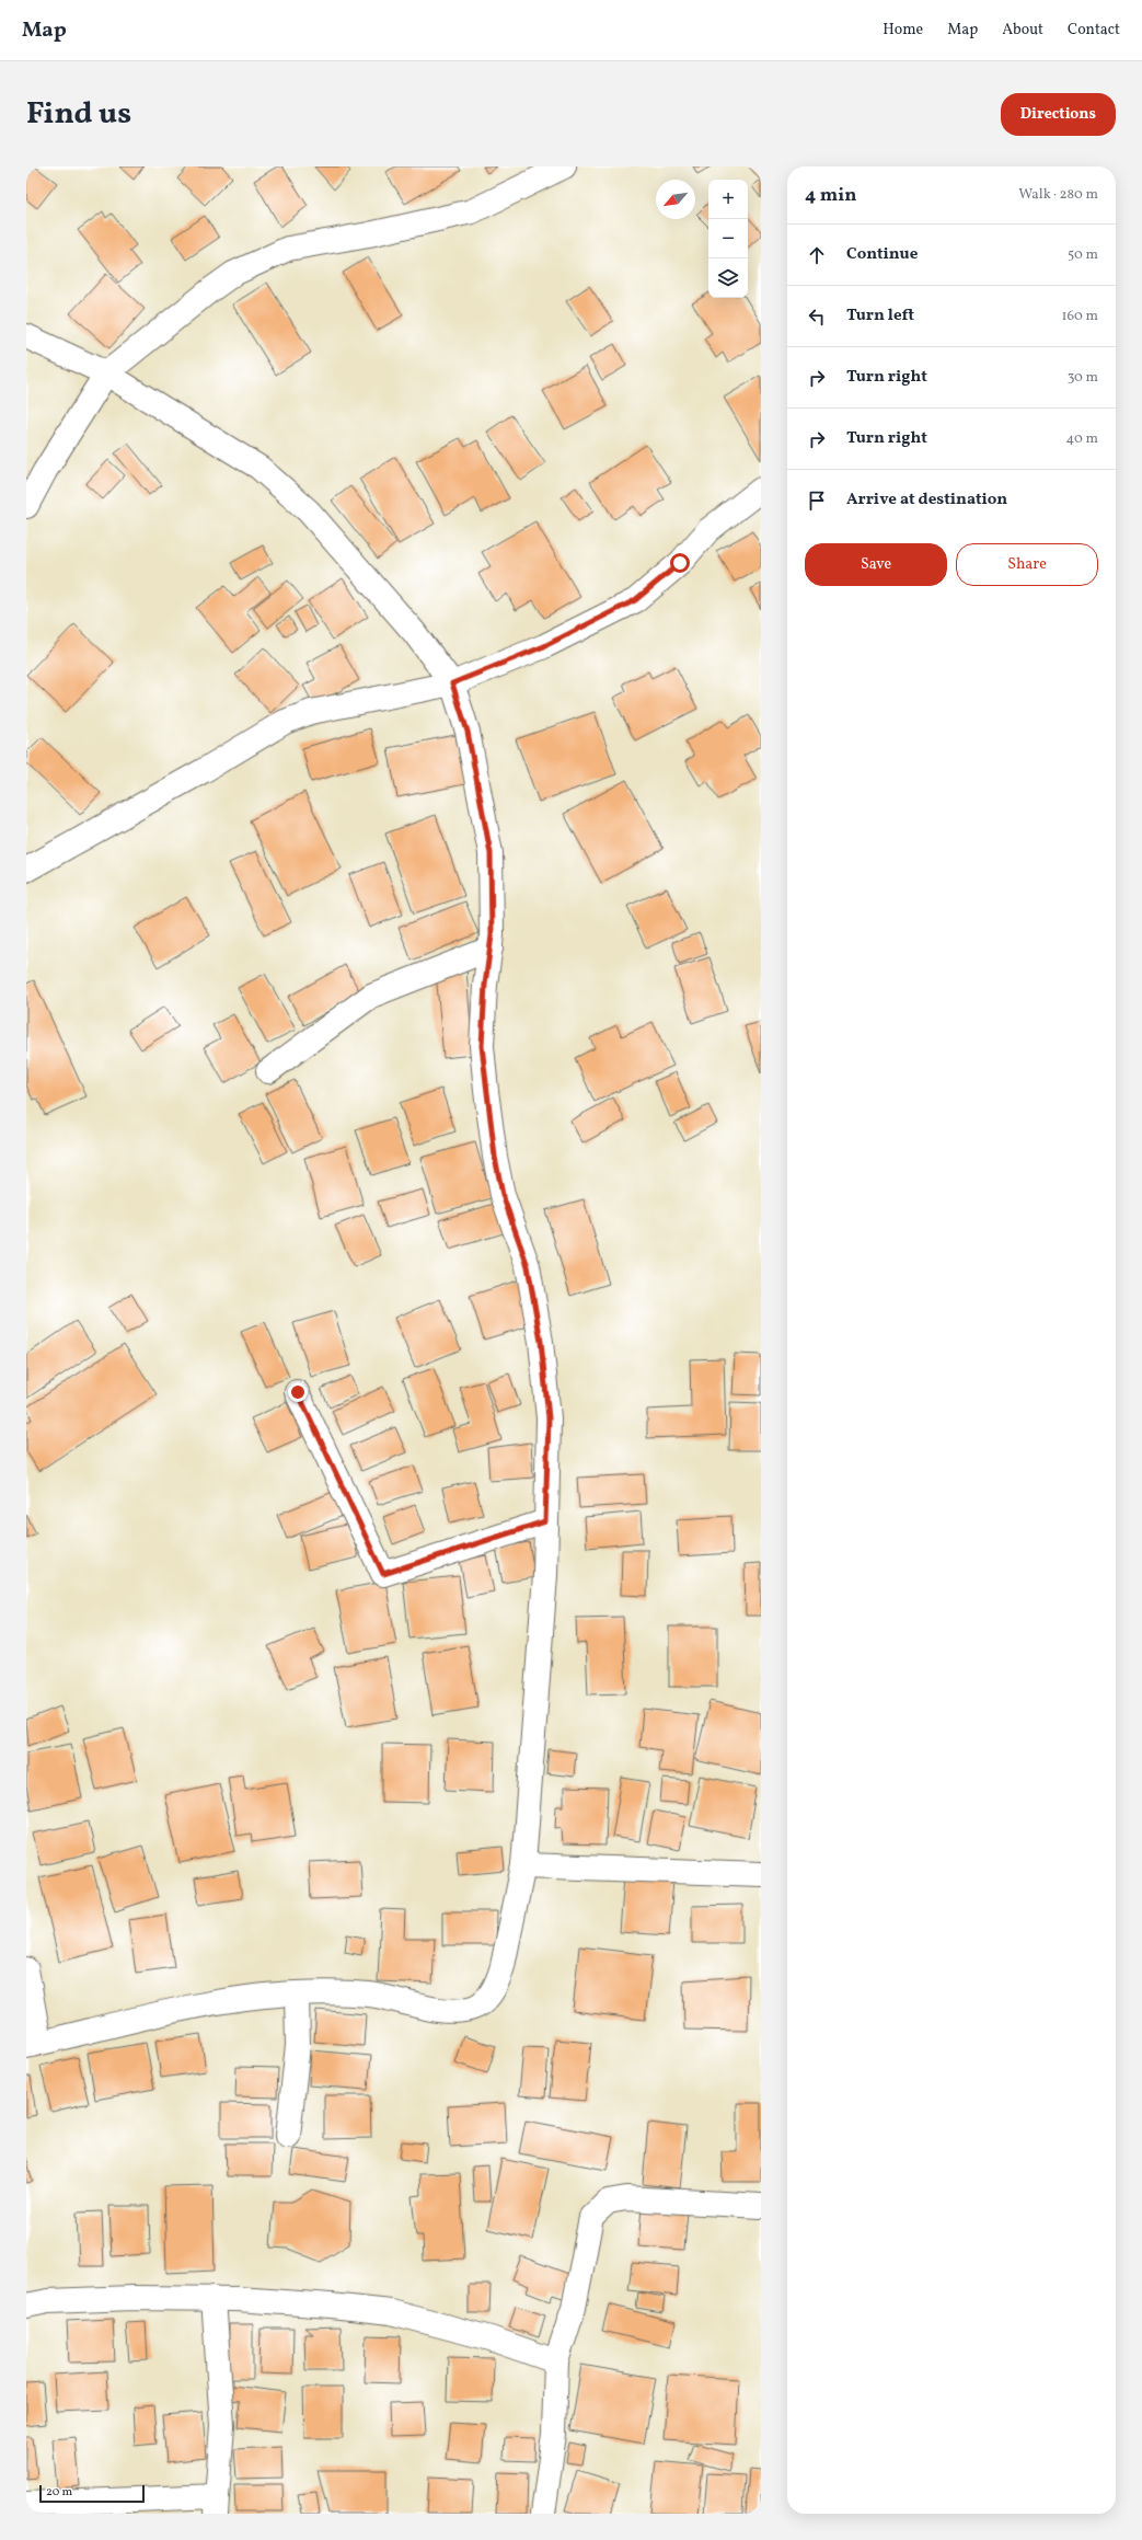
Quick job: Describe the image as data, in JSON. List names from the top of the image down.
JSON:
{
  "scale_bar": "20 m",
  "north": "bottom left",
  "page": {
    "header": "Map",
    "nav": [
      "Home",
      "Map",
      "About",
      "Contact"
    ],
    "title": "Find us",
    "buttons": [
      "Directions",
      ["Save", "Share"]
    ],
    "heading": ["4 min", "Walk · 280 m"],
    "map_buttons": ["+", "−"],
    "list": [
      ["Continue", "50 m"],
      ["Turn left", "160 m"],
      ["Turn right", "30 m"],
      ["Turn right", "40 m"],
      "Arrive at destination"
    ],
    "scale": "20 m"
  }
}
